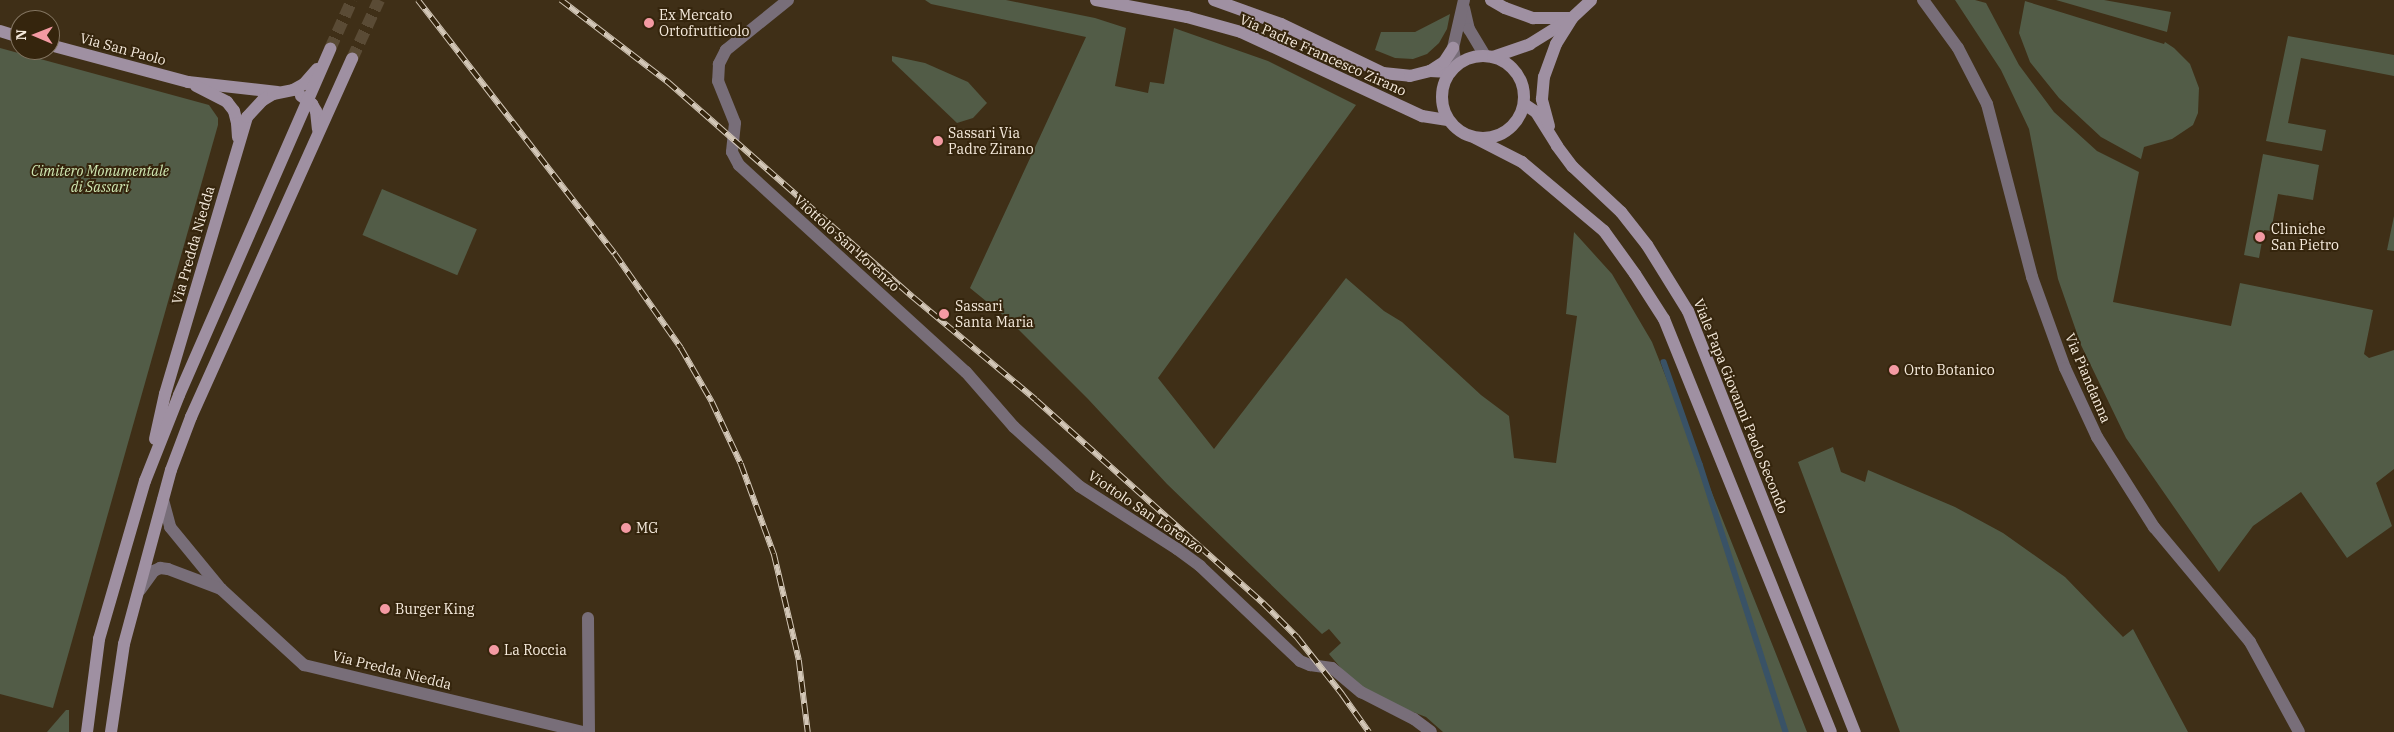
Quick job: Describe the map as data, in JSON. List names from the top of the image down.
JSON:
{
  "streets": {
    "main road": [
      "Via San Paolo",
      "Via Padre Francesco Zirano",
      "Via Predda Niedda",
      "Viale Papa Giovanni Paolo Secondo"
    ],
    "street": ["Viottolo San Lorenzo", "Via Piandanna"]
  },
  "crossings": [
    ["Via San Paolo", "Via Predda Niedda"],
    ["Via Padre Francesco Zirano", "Viale Papa Giovanni Paolo Secondo"]
  ],
  "parks": ["Cimitero Monumentale di Sassari"],
  "places": [
    "Ex Mercato Ortofrutticolo",
    "Sassari Via Padre Zirano",
    "Cliniche San Pietro",
    "Sassari Santa Maria",
    "Orto Botanico",
    "MG",
    "Burger King",
    "La Roccia"
  ],
  "north": "left"
}
